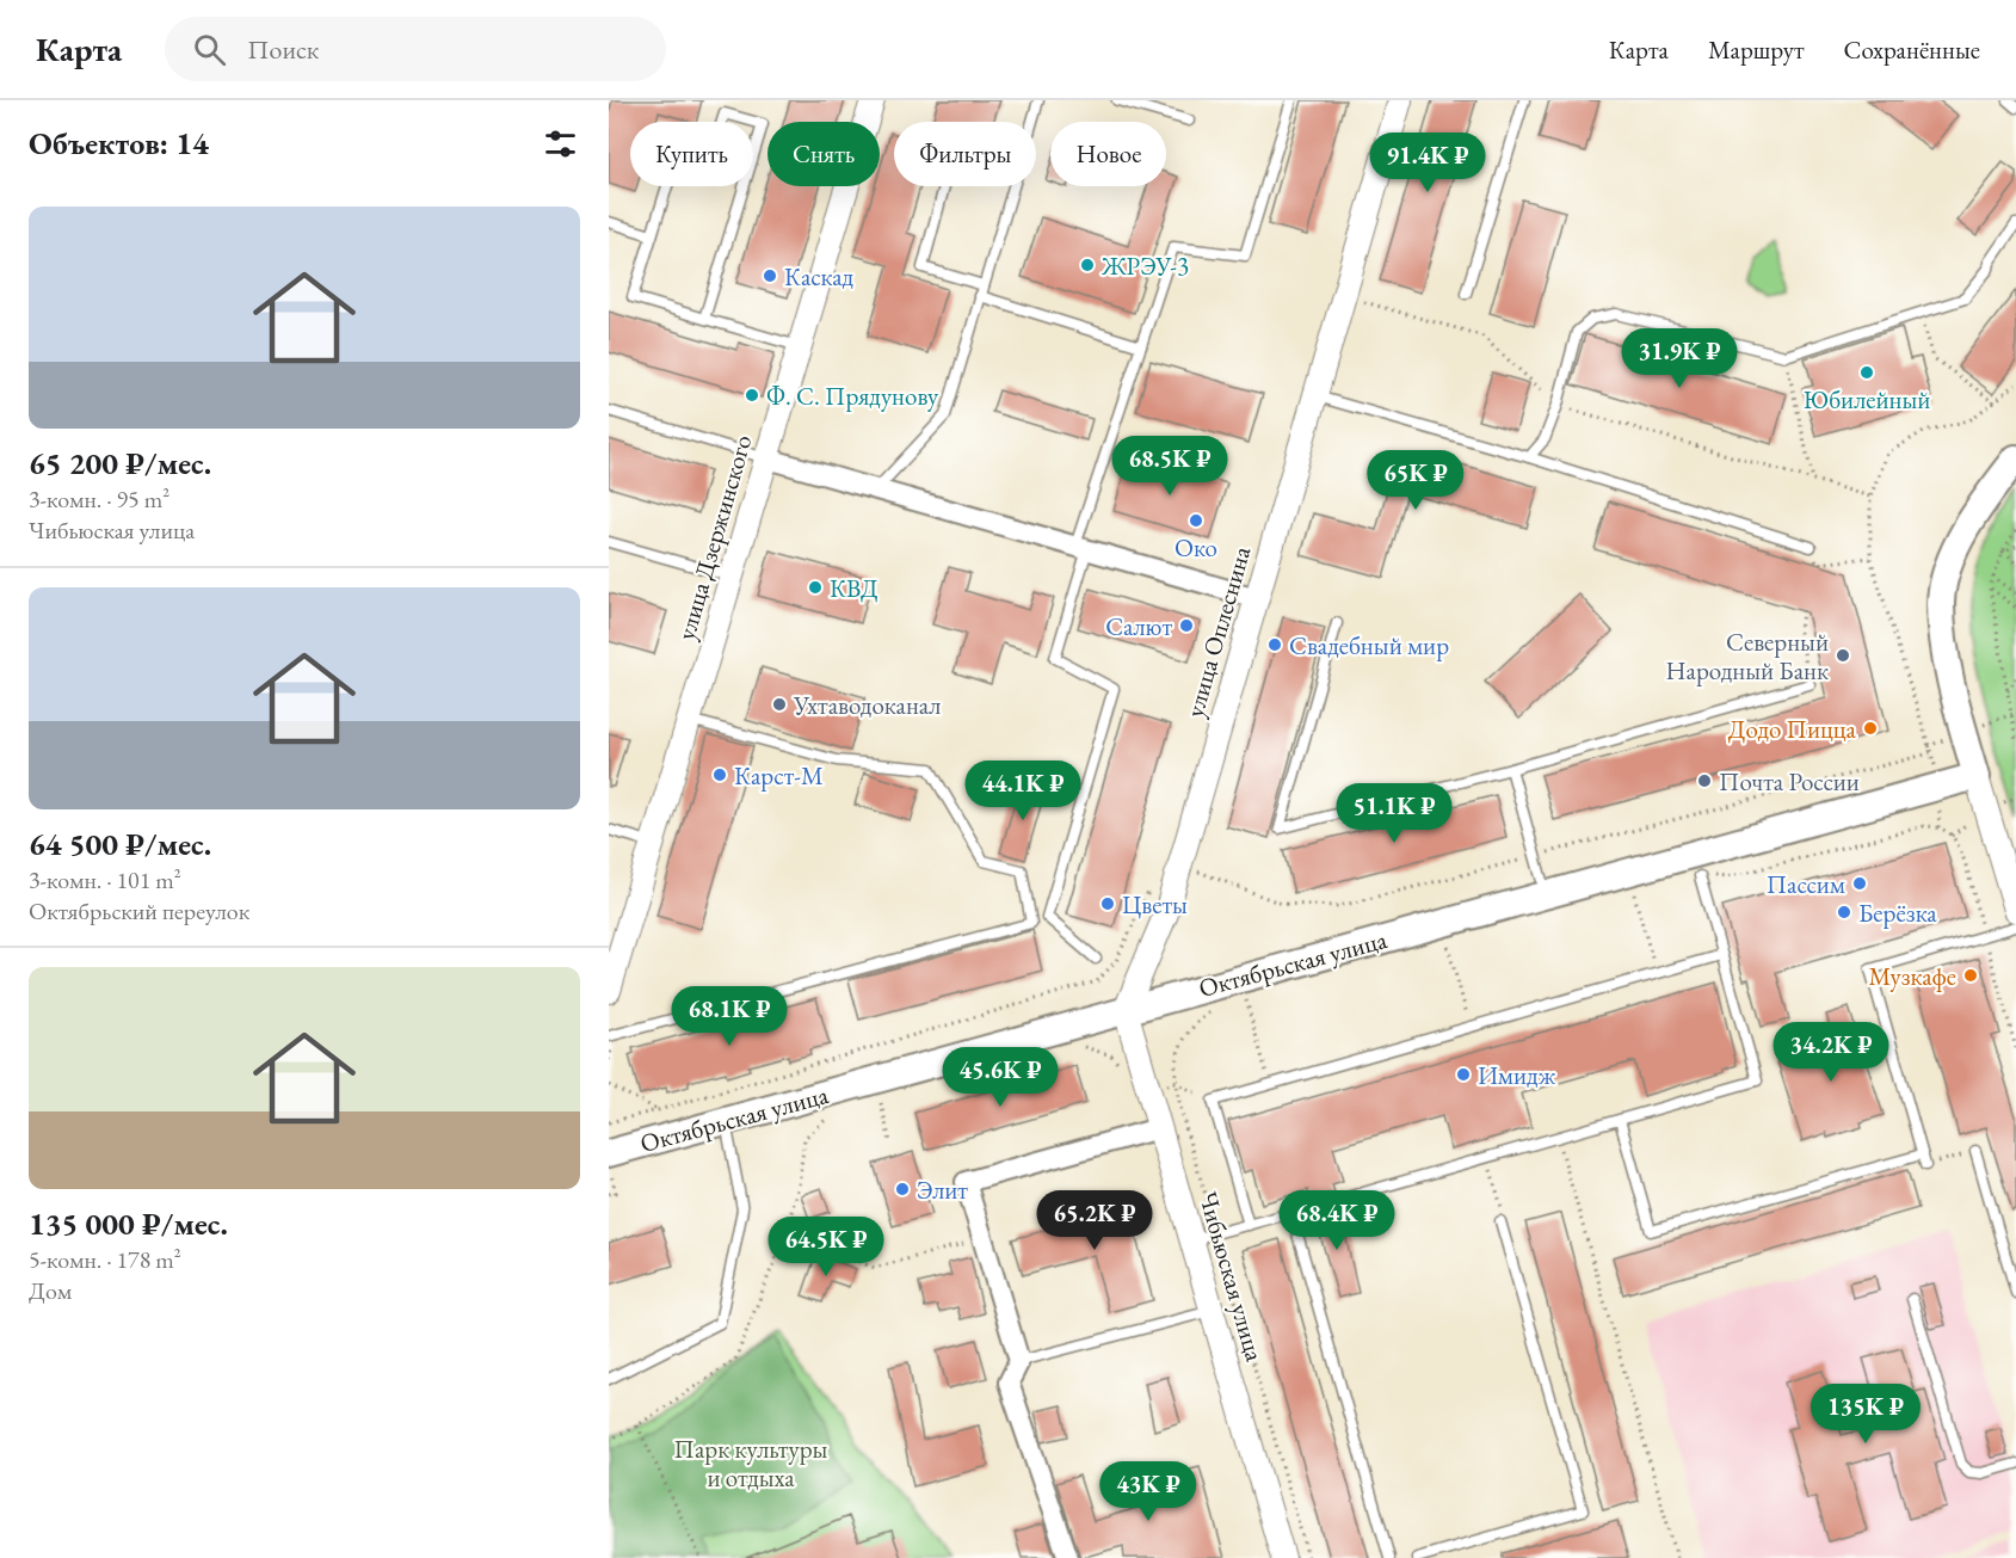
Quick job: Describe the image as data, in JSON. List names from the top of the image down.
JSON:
{
  "streets": {
    "main road": ["Октябрьская улица"],
    "street": ["улица Дзержинского", "улица Оплеснина", "Чибьюская улица"]
  },
  "crossings": [
    ["улица Оплеснина", "Октябрьская улица"],
    ["улица Оплеснина", "Чибьюская улица"],
    ["Октябрьская улица", "Чибьюская улица"]
  ],
  "parks": ["Парк культуры и отдыха"],
  "places": [
    "ЖРЭУ-3",
    "Каскад",
    "Юбилейный",
    "Ф. С. Прядунову",
    "Око",
    "КВД",
    "Салют",
    "Свадебный мир",
    "Северный Народный Банк",
    "Ухтаводоканал",
    "Додо Пицца",
    "Карст-М",
    "Почта России",
    "Пассим",
    "Цветы",
    "Берёзка",
    "Музкафе",
    "Имидж",
    "Элит"
  ],
  "page": {
    "header": "Карта",
    "search": "Поиск",
    "nav": ["Карта", "Маршрут", "Сохранённые"],
    "heading": "Объектов: 14",
    "chip": [
      "Купить",
      "Снять",
      "Фильтры",
      "Новое"
    ],
    "price": [
      "91.4K ₽",
      "31.9K ₽",
      "68.5K ₽",
      "65K ₽",
      "44.1K ₽",
      "51.1K ₽",
      "68.1K ₽",
      "34.2K ₽",
      "45.6K ₽",
      "65.2K ₽",
      "68.4K ₽",
      "64.5K ₽",
      "135K ₽",
      "43K ₽"
    ],
    "list": [
      {
        "name": "65 200 ₽/мес.",
        "note": "3-комн. · 95 m² · Чибьюская улица"
      },
      {
        "name": "64 500 ₽/мес.",
        "note": "3-комн. · 101 m² · Октябрьский переулок"
      },
      {
        "name": "135 000 ₽/мес.",
        "note": "5-комн. · 178 m² · Дом"
      }
    ]
  }
}
